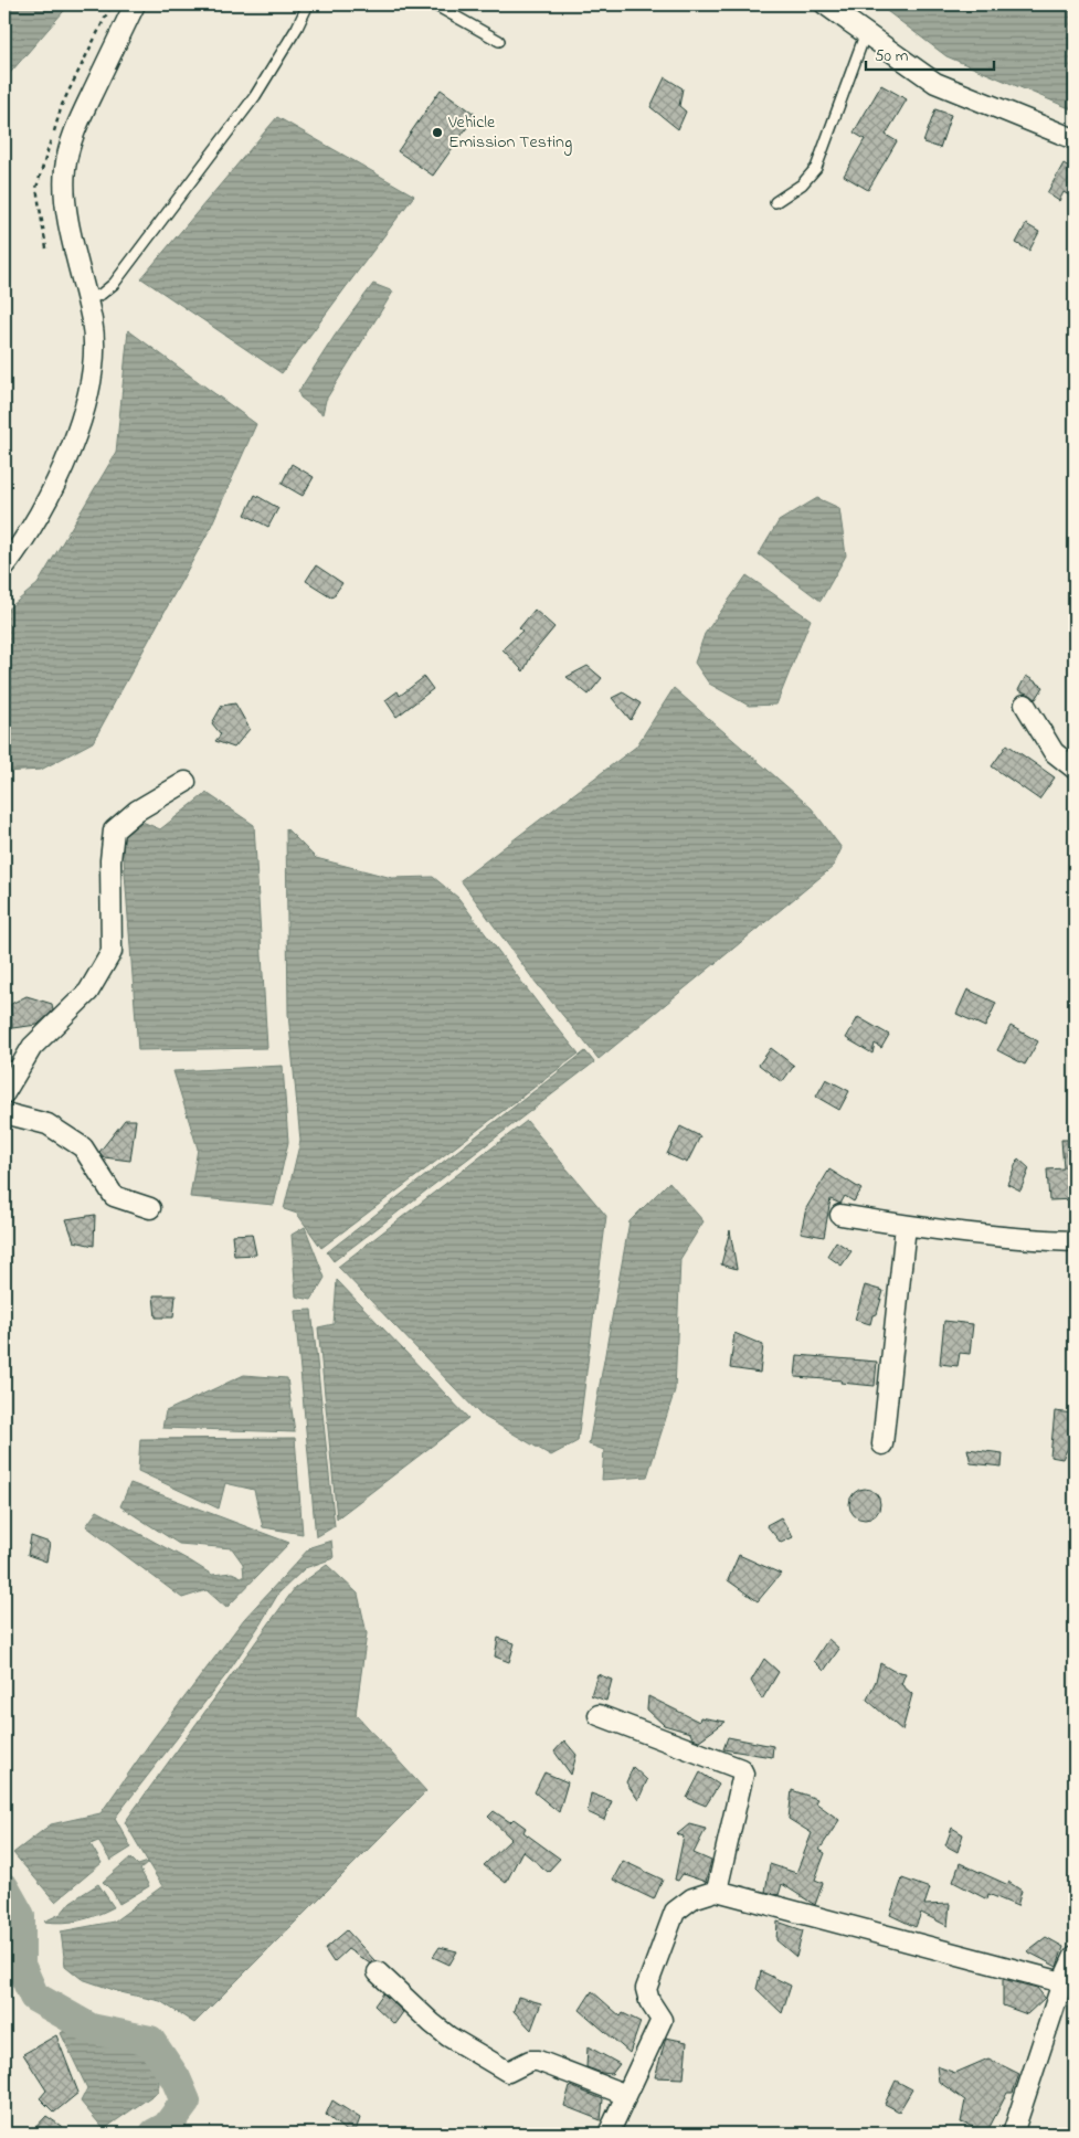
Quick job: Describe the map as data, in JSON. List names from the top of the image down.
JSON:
{
  "places": ["Vehicle Emission Testing"],
  "scale_bar": "50 m"
}
